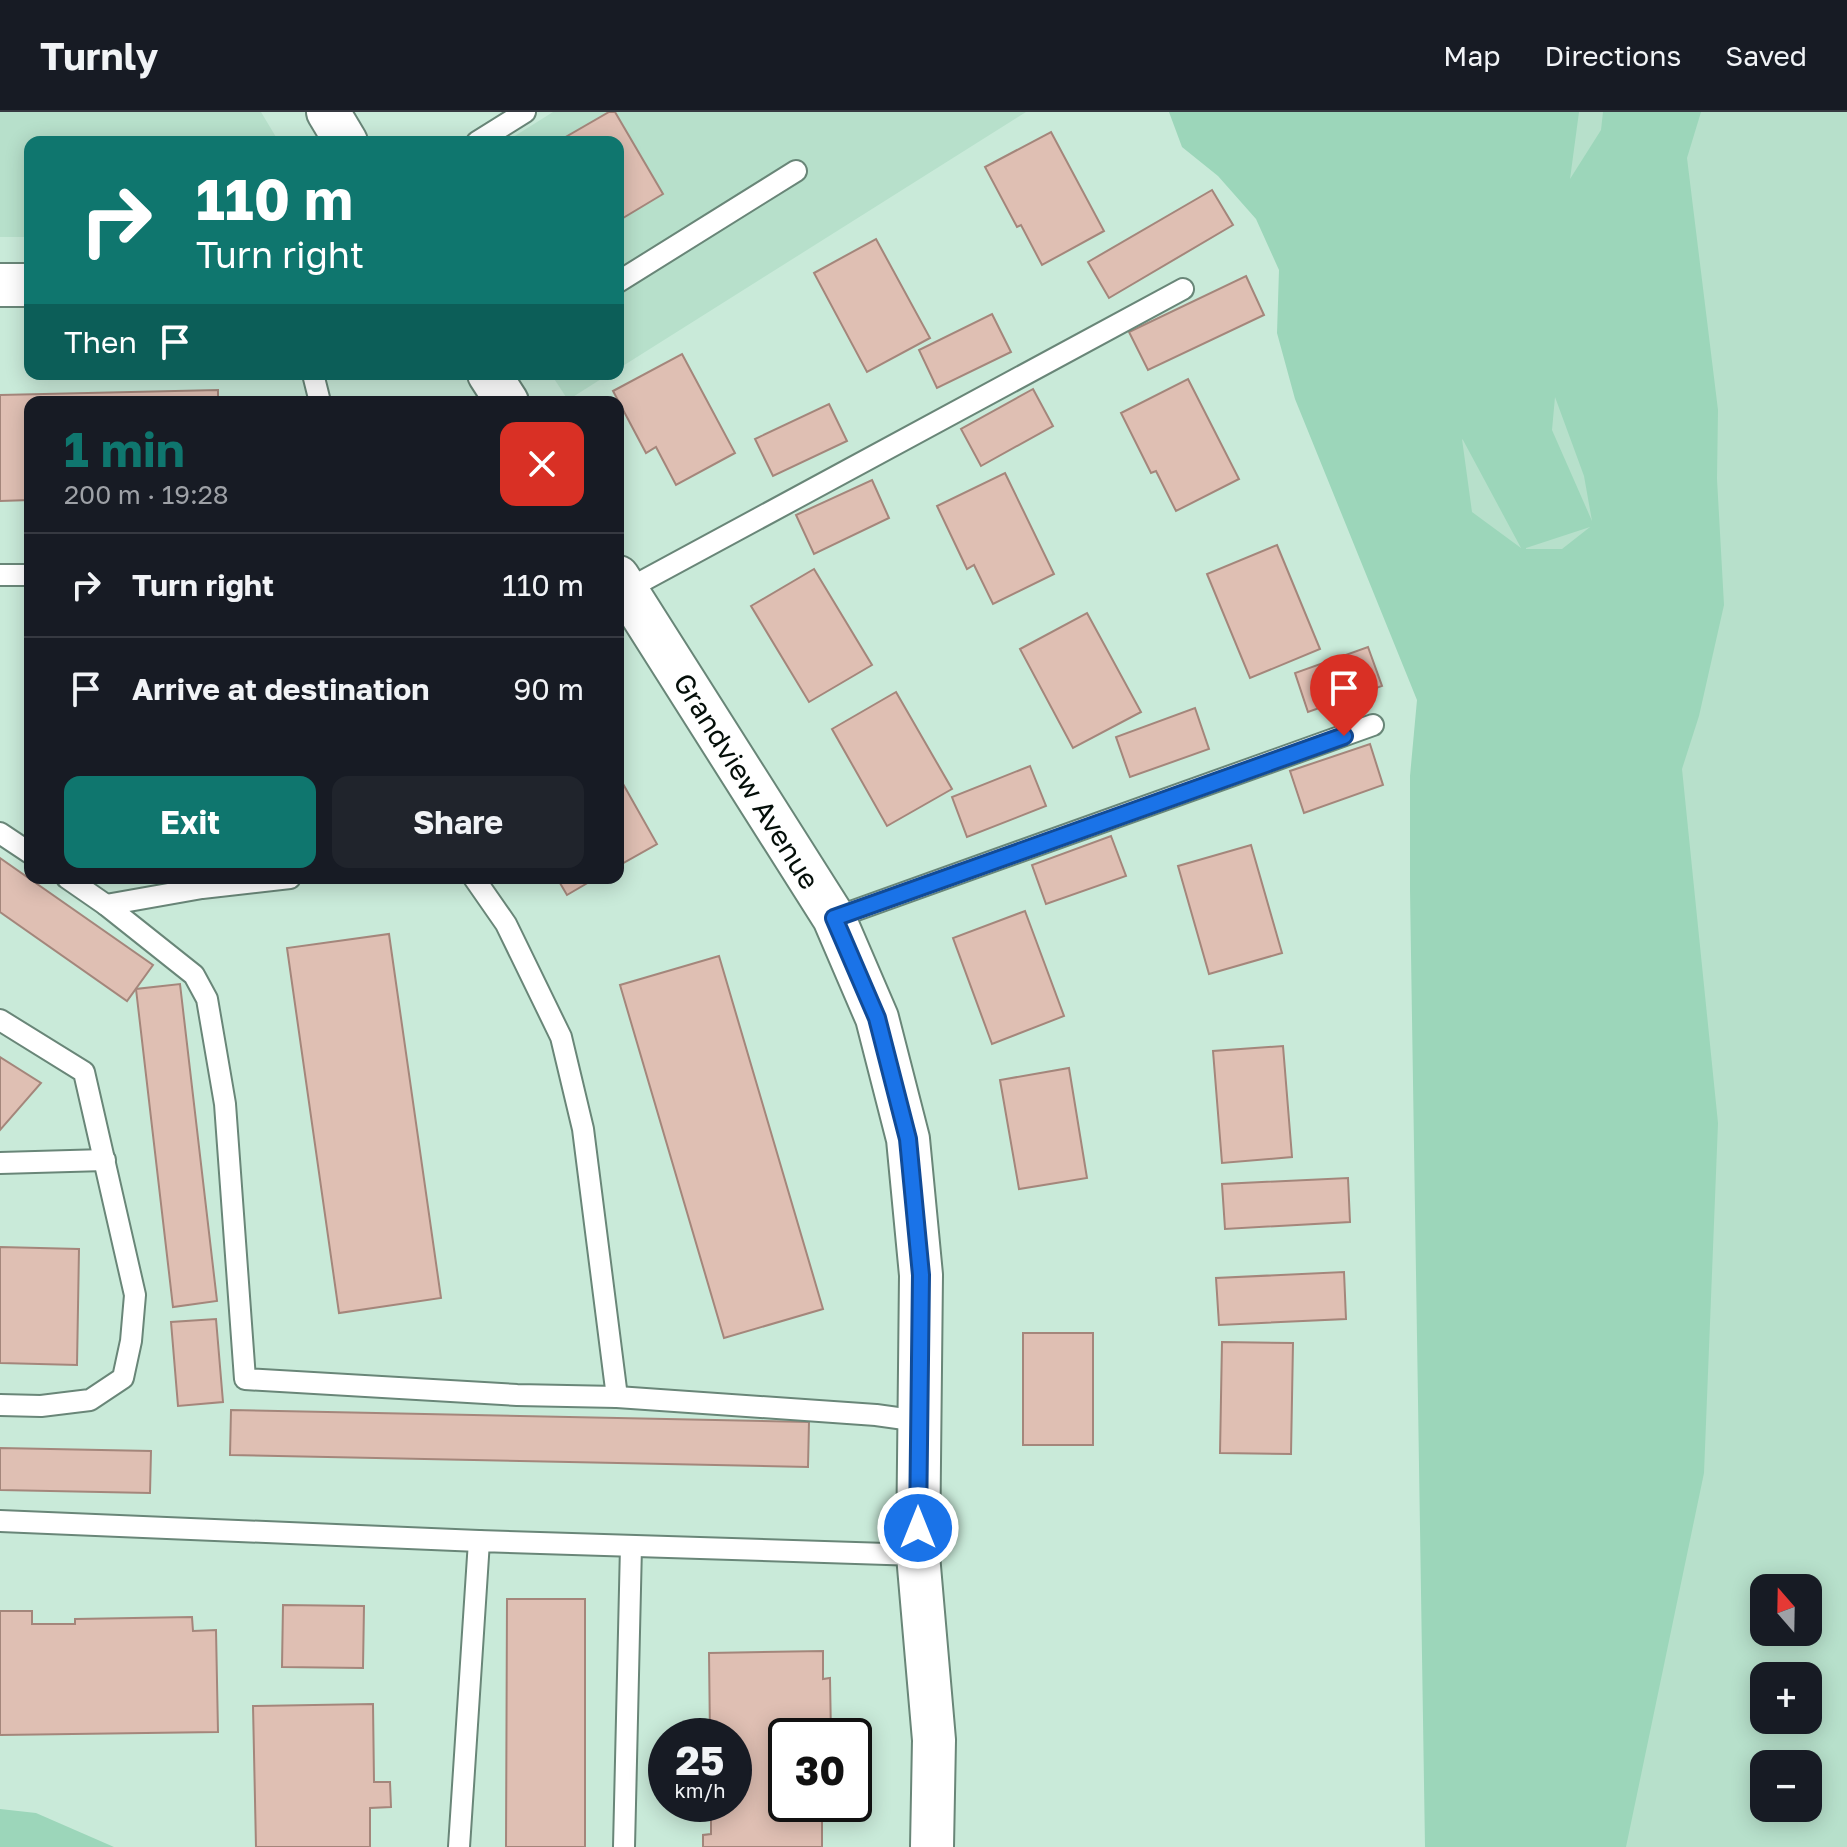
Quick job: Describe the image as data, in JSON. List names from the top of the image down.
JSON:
{
  "streets": {
    "street": ["Grandview Avenue"]
  },
  "north": "top",
  "page": {
    "header": "Turnly",
    "nav": ["Map", "Directions", "Saved"],
    "turn": ["110 m", "Turn right"],
    "then": "Then",
    "heading": ["1 min", "200 m · 19:28"],
    "list": [
      {
        "name": "Turn right",
        "value": "110 m"
      },
      {
        "name": "Arrive at destination",
        "value": "90 m"
      }
    ],
    "buttons": ["Exit", "Share"],
    "map_buttons": ["+", "−"],
    "speed": "25 km/h",
    "limit": "30"
  }
}
